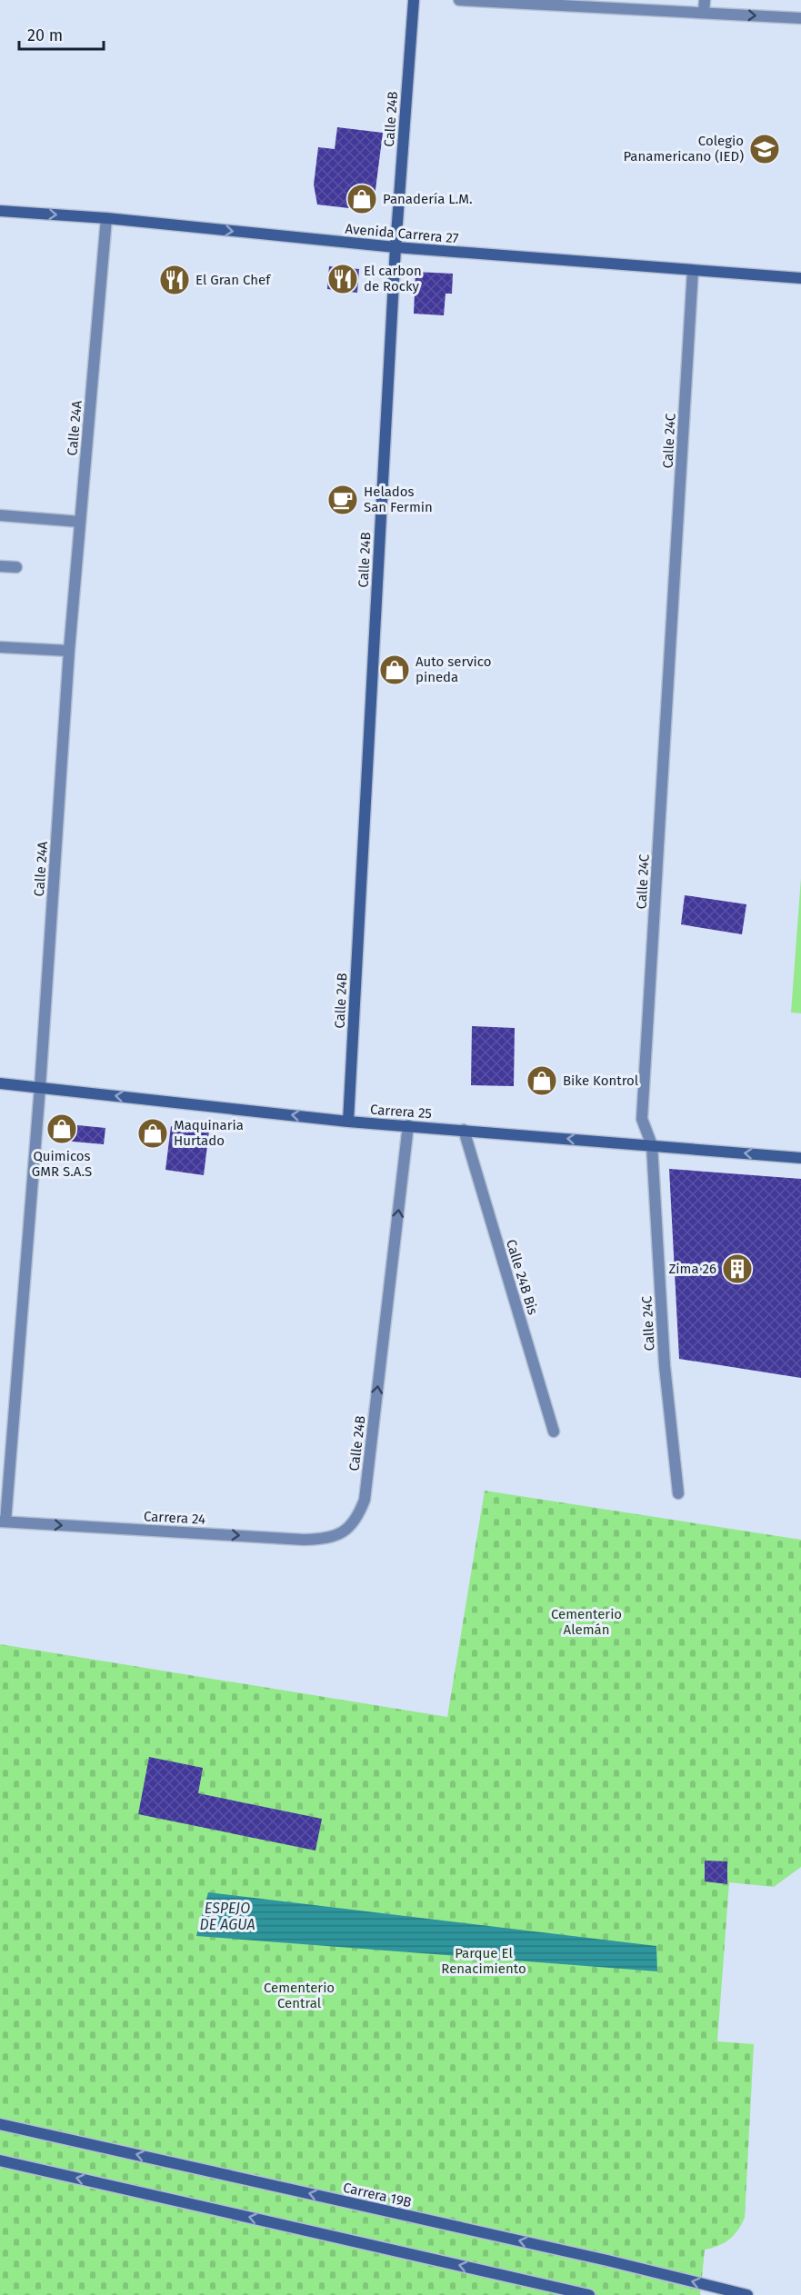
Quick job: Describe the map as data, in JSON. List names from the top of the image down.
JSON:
{
  "streets": {
    "street": [
      "Calle 24B",
      "Avenida Carrera 27",
      "Calle 24A",
      "Calle 24C",
      "Carrera 25",
      "Calle 24B Bis",
      "Carrera 24",
      "Carrera 19B"
    ]
  },
  "crossings": [
    ["Calle 24B", "Avenida Carrera 27"],
    ["Calle 24B", "Carrera 25"],
    ["Calle 24B", "Carrera 24"],
    ["Avenida Carrera 27", "Calle 24A"],
    ["Avenida Carrera 27", "Calle 24C"],
    ["Calle 24A", "Carrera 25"],
    ["Calle 24A", "Carrera 24"],
    ["Calle 24C", "Carrera 25"],
    ["Carrera 25", "Calle 24B Bis"]
  ],
  "one_way": ["Avenida Carrera 27", "Carrera 25", "Carrera 24"],
  "water": ["ESPEJO DE AGUA"],
  "parks": ["Cementerio Alemán", "Parque El Renacimiento", "Cementerio Central"],
  "places": {
    "school or university": ["Colegio Panamericano (IED)"],
    "shop": [
      "Panadería L.M.",
      "Auto servico pineda",
      "Bike Kontrol",
      "Quimicos GMR S.A.S",
      "Maquinaria Hurtado"
    ],
    "restaurant": ["El carbon de Rocky", "El Gran Chef"],
    "cafe": ["Helados San Fermin"],
    "building": ["Zima 26"]
  },
  "scale_bar": "20 m"
}
